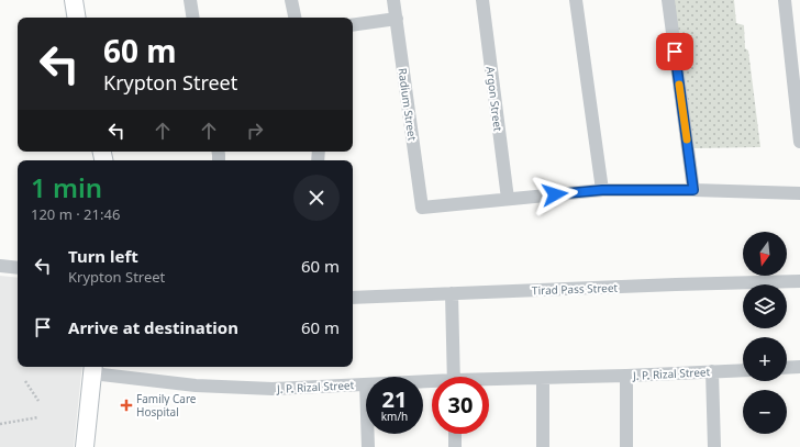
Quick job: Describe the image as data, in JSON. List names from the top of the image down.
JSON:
{
  "streets": {
    "street": [
      "Argon Street",
      "Radium Street",
      "Tirad Pass Street",
      "J. P. Rizal Street"
    ]
  },
  "crossings": [
    ["Argon Street", "Radium Street"]
  ],
  "places": {
    "health": ["Family Care Hospital"]
  },
  "north": "bottom",
  "page": {
    "turn": ["60 m", "Krypton Street"],
    "heading": ["1 min", "120 m · 21:46"],
    "map_buttons": ["+", "−"],
    "list": [
      {
        "name": "Turn left",
        "note": "Krypton Street",
        "value": "60 m"
      },
      {
        "name": "Arrive at destination",
        "value": "60 m"
      }
    ],
    "speed": "21 km/h",
    "limit": "30"
  }
}
